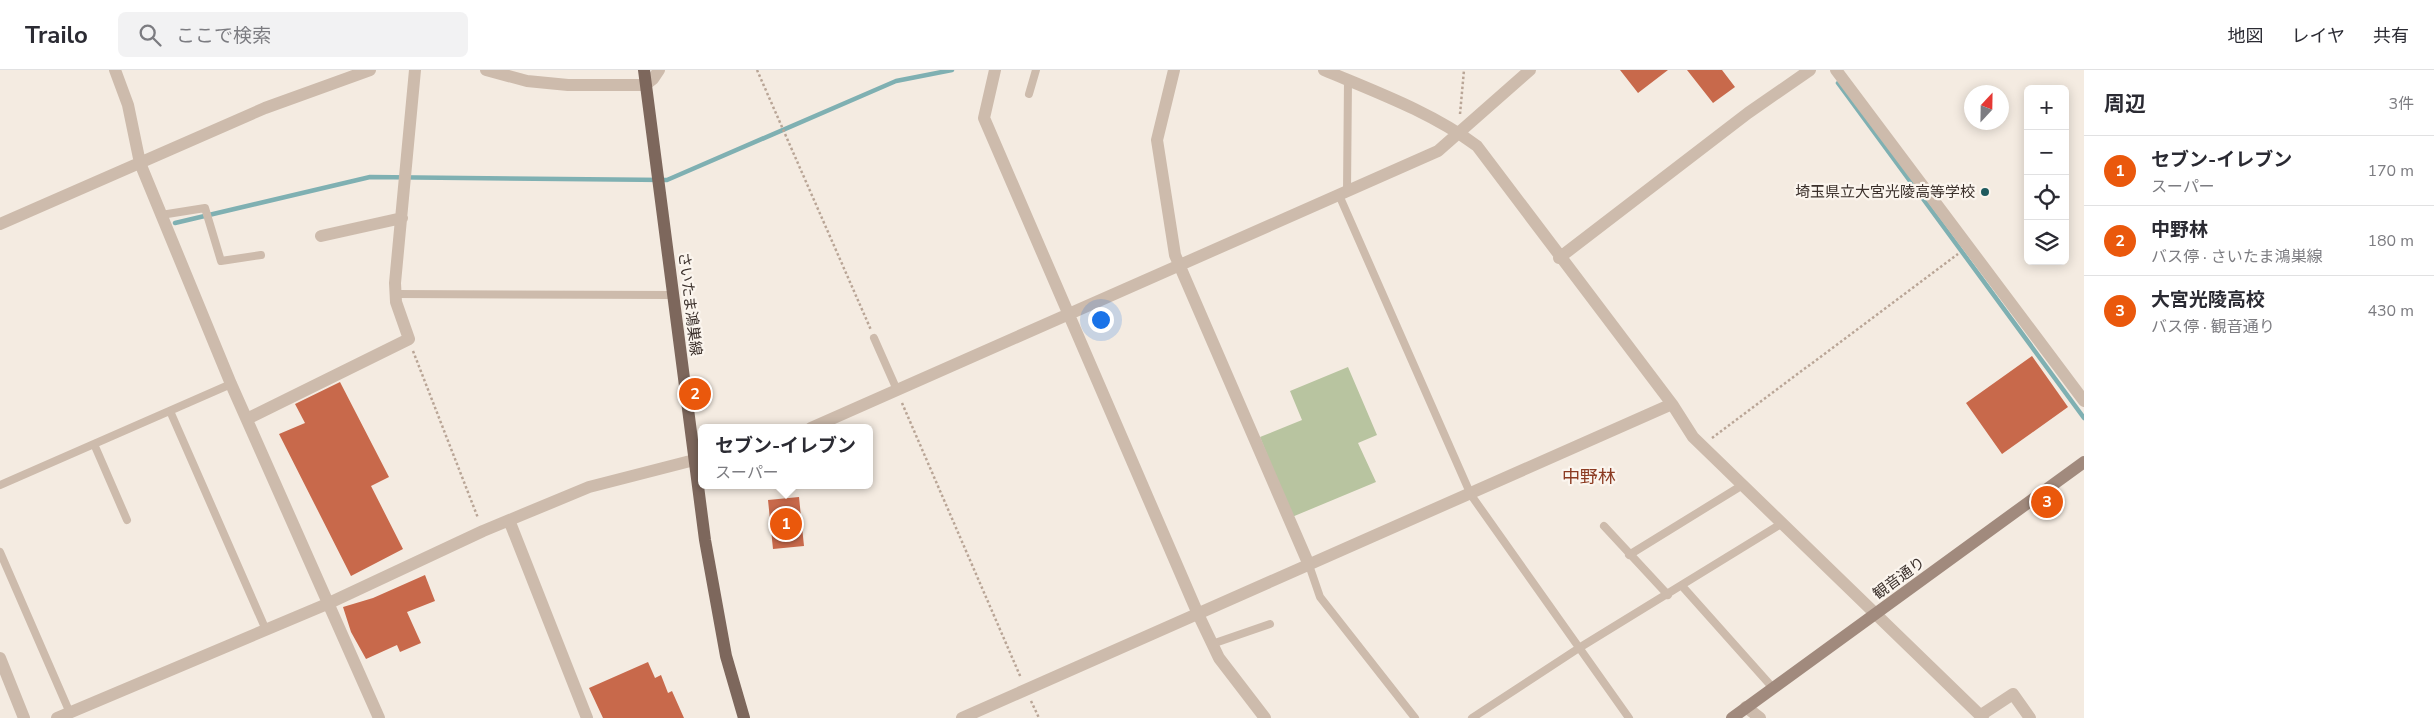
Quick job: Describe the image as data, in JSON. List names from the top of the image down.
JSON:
{
  "streets": {
    "main road": ["さいたま鴻巣線"],
    "street": ["観音通り"]
  },
  "districts": ["中野林"],
  "places": ["埼玉県立大宮光陵高等学校"],
  "north": "top",
  "page": {
    "header": "Trailo",
    "search": "ここで検索",
    "nav": ["地図", "レイヤ", "共有"],
    "heading": ["周辺", "3件"],
    "map_buttons": ["+", "−"],
    "list": [
      {
        "mark": "1",
        "name": "セブン-イレブン",
        "note": "スーパー",
        "value": "170 m"
      },
      {
        "mark": "2",
        "name": "中野林",
        "note": "バス停 · さいたま鴻巣線",
        "value": "180 m"
      },
      {
        "mark": "3",
        "name": "大宮光陵高校",
        "note": "バス停 · 観音通り",
        "value": "430 m"
      }
    ],
    "pins": ["2", "3", "1"],
    "popup": ["セブン-イレブン", "スーパー"]
  }
}
